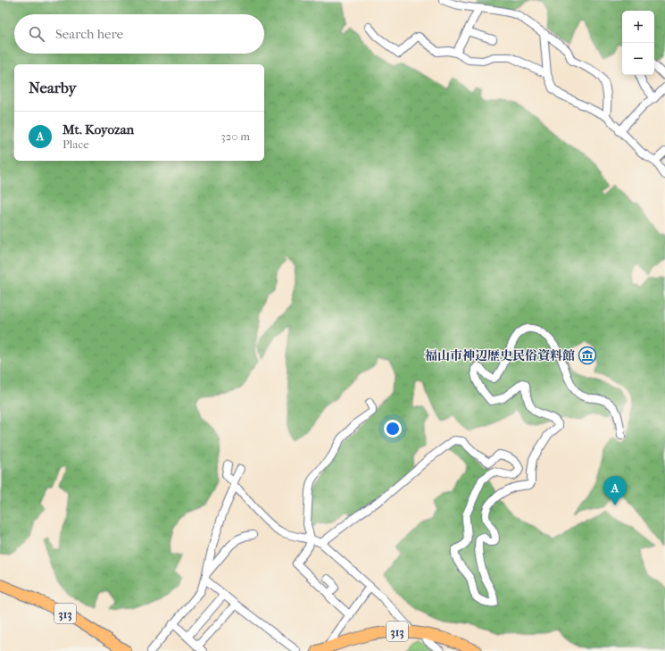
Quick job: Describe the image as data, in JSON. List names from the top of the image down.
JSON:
{
  "streets": {
    "highway": ["313"]
  },
  "places": {
    "museum": ["福山市神辺歴史民俗資料館"]
  },
  "page": {
    "map_buttons": ["+", "−"],
    "search": "Search here",
    "heading": "Nearby",
    "list": [
      {
        "mark": "A",
        "name": "Mt. Koyozan",
        "note": "Place",
        "value": "320 m"
      }
    ],
    "pins": "A"
  }
}
